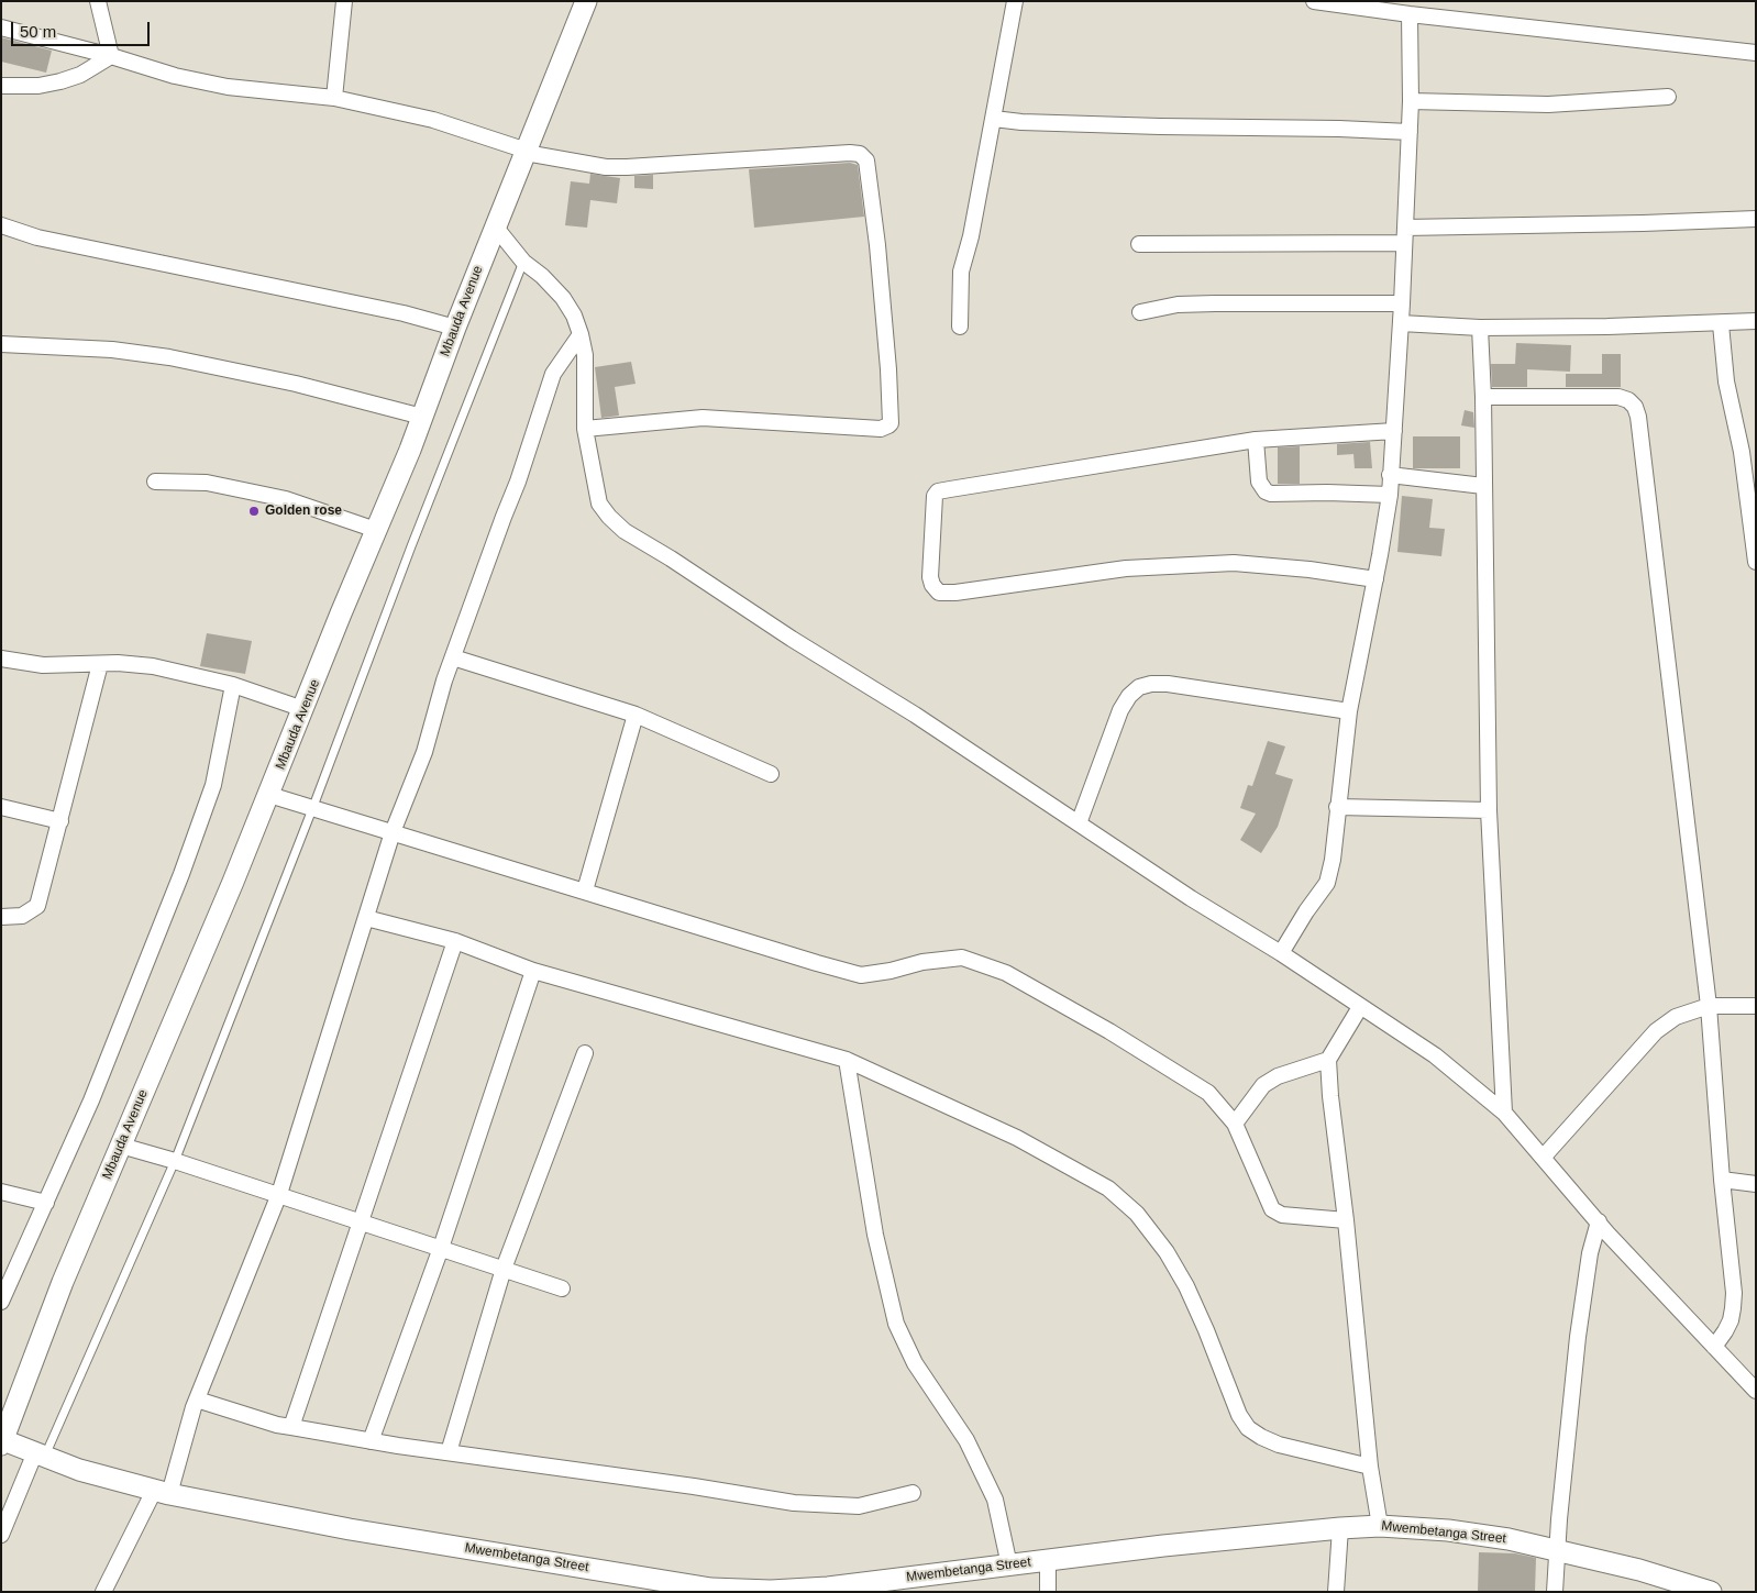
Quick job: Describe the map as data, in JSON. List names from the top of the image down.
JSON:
{
  "streets": {
    "street": ["Mbauda Avenue", "Mwembetanga Street"]
  },
  "crossings": [
    ["Mbauda Avenue", "Mwembetanga Street"]
  ],
  "places": ["Golden rose"],
  "scale_bar": "50 m"
}
